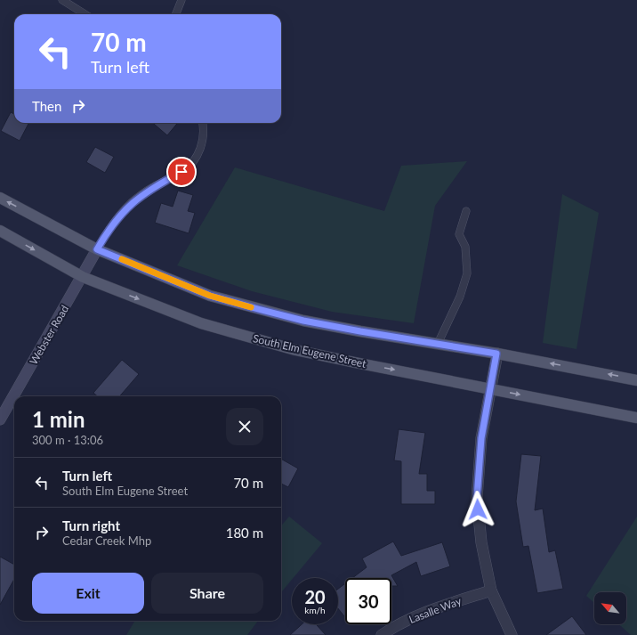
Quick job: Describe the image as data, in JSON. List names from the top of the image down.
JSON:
{
  "streets": {
    "main road": ["South Elm Eugene Street"],
    "street": ["Webster Road", "Lasalle Way"]
  },
  "crossings": [
    ["Webster Road", "South Elm Eugene Street"]
  ],
  "north": "top left",
  "page": {
    "turn": ["70 m", "Turn left"],
    "then": "Then",
    "heading": ["1 min", "300 m · 13:06"],
    "list": [
      {
        "name": "Turn left",
        "note": "South Elm Eugene Street",
        "value": "70 m"
      },
      {
        "name": "Turn right",
        "note": "Cedar Creek Mhp",
        "value": "180 m"
      }
    ],
    "buttons": ["Exit", "Share"],
    "speed": "20 km/h",
    "limit": "30"
  }
}
